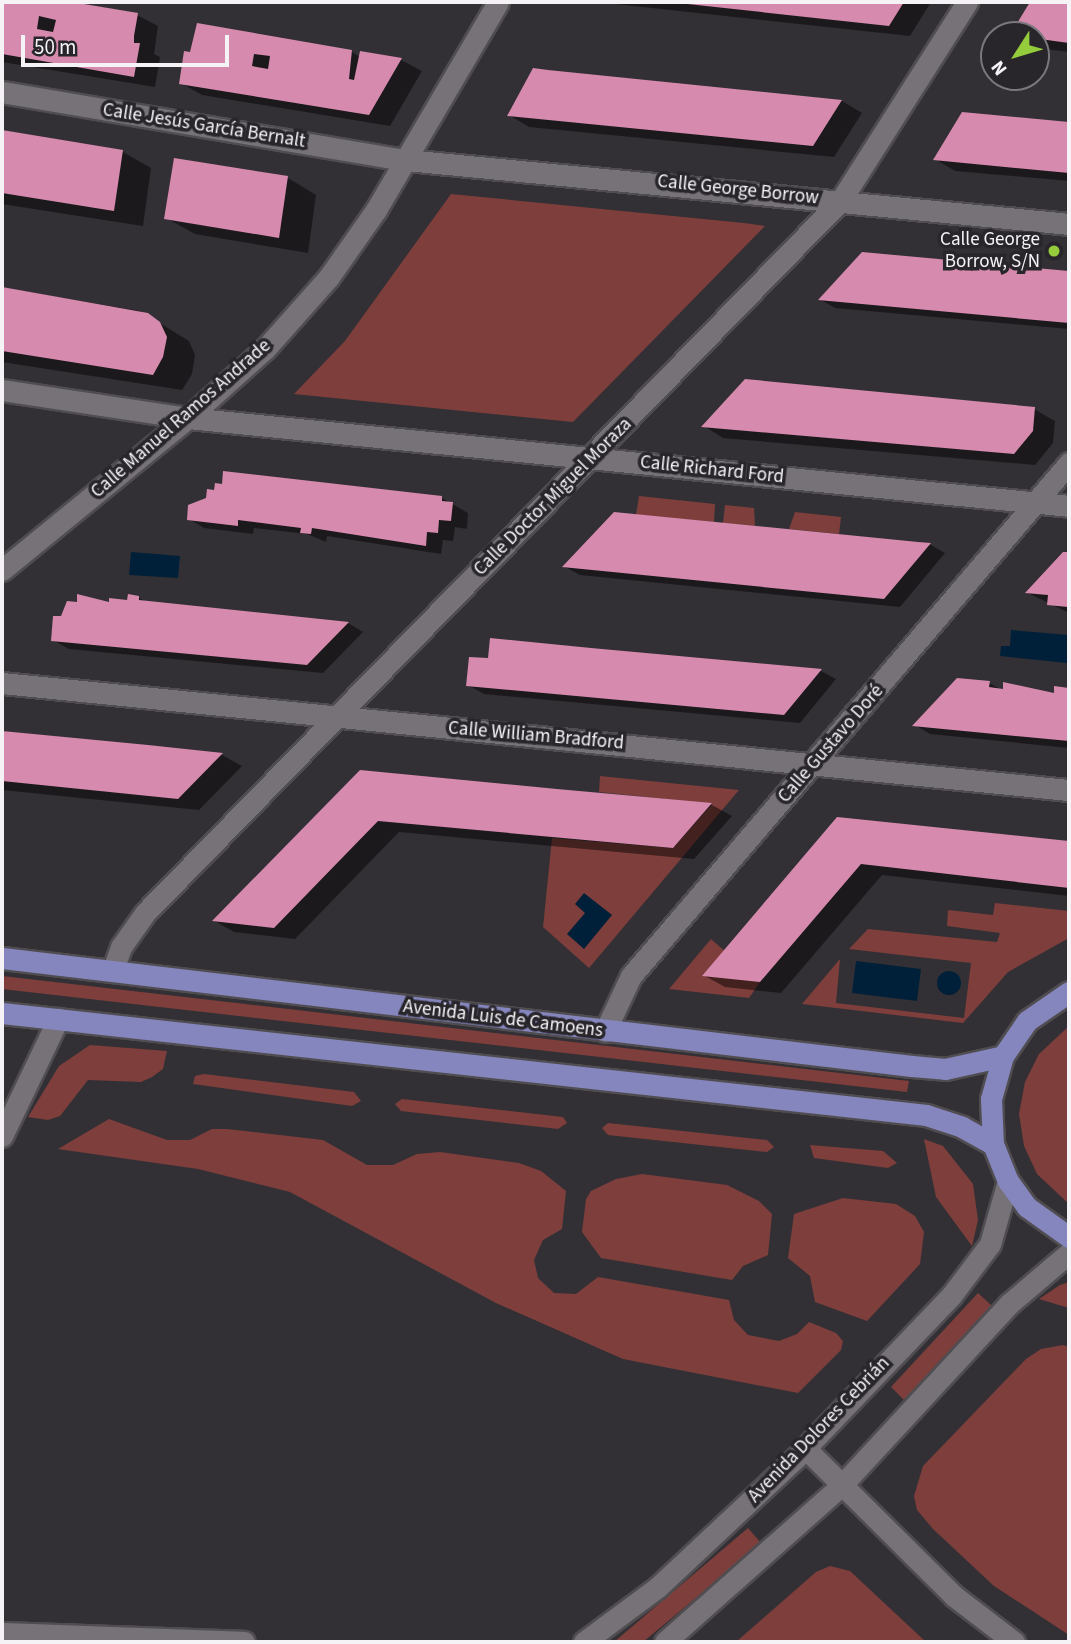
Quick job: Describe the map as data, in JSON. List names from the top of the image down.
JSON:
{
  "streets": {
    "main road": ["Avenida Luis de Camoens"],
    "street": [
      "Calle Jesús García Bernalt",
      "Calle George Borrow",
      "Calle Manuel Ramos Andrade",
      "Calle Richard Ford",
      "Calle Doctor Miguel Moraza",
      "Calle William Bradford",
      "Calle Gustavo Doré",
      "Avenida Dolores Cebrián"
    ]
  },
  "crossings": [
    ["Calle Jesús García Bernalt", "Calle George Borrow"],
    ["Calle Jesús García Bernalt", "Calle Manuel Ramos Andrade"],
    ["Calle George Borrow", "Calle Manuel Ramos Andrade"],
    ["Calle George Borrow", "Calle Doctor Miguel Moraza"],
    ["Calle Manuel Ramos Andrade", "Calle Richard Ford"],
    ["Calle Richard Ford", "Calle Doctor Miguel Moraza"],
    ["Calle Richard Ford", "Calle Gustavo Doré"],
    ["Calle Doctor Miguel Moraza", "Calle William Bradford"],
    ["Calle Doctor Miguel Moraza", "Avenida Luis de Camoens"],
    ["Calle William Bradford", "Calle Gustavo Doré"],
    ["Calle Gustavo Doré", "Avenida Luis de Camoens"]
  ],
  "places": ["Calle George Borrow, S/N"],
  "scale_bar": "50 m",
  "north": "bottom left"
}
